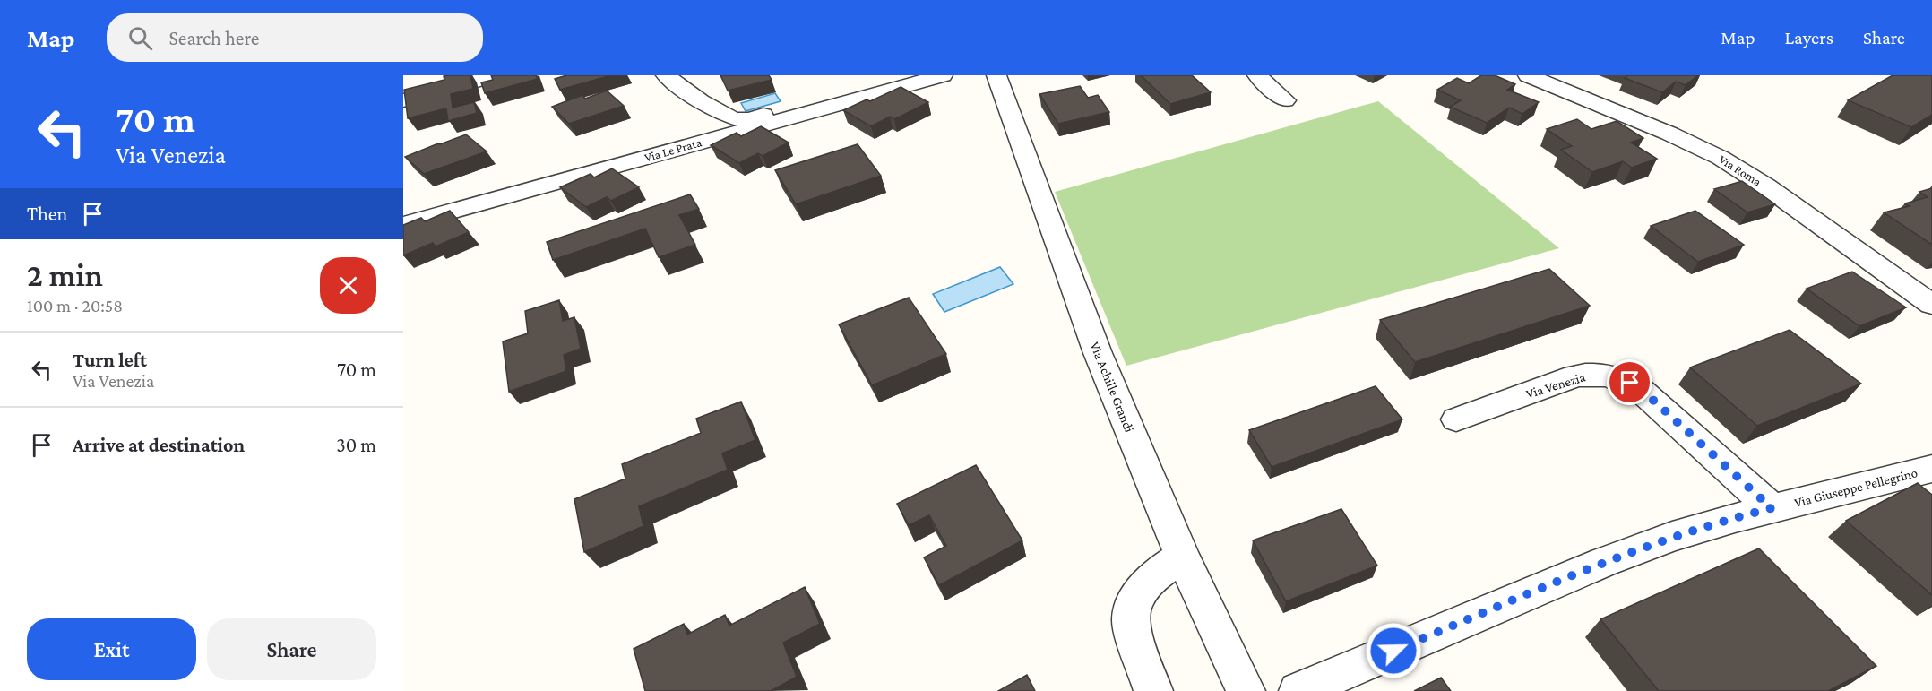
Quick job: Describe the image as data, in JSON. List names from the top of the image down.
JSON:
{
  "streets": {
    "street": [
      "Via Le Prata",
      "Via Roma",
      "Via Venezia",
      "Via Achille Grandi",
      "Via Giuseppe Pellegrino"
    ]
  },
  "crossings": [
    ["Via Venezia", "Via Giuseppe Pellegrino"]
  ],
  "page": {
    "header": "Map",
    "search": "Search here",
    "nav": ["Map", "Layers", "Share"],
    "turn": ["70 m", "Via Venezia"],
    "then": "Then",
    "heading": ["2 min", "100 m · 20:58"],
    "list": [
      {
        "name": "Turn left",
        "note": "Via Venezia",
        "value": "70 m"
      },
      {
        "name": "Arrive at destination",
        "value": "30 m"
      }
    ],
    "buttons": ["Exit", "Share"]
  }
}
